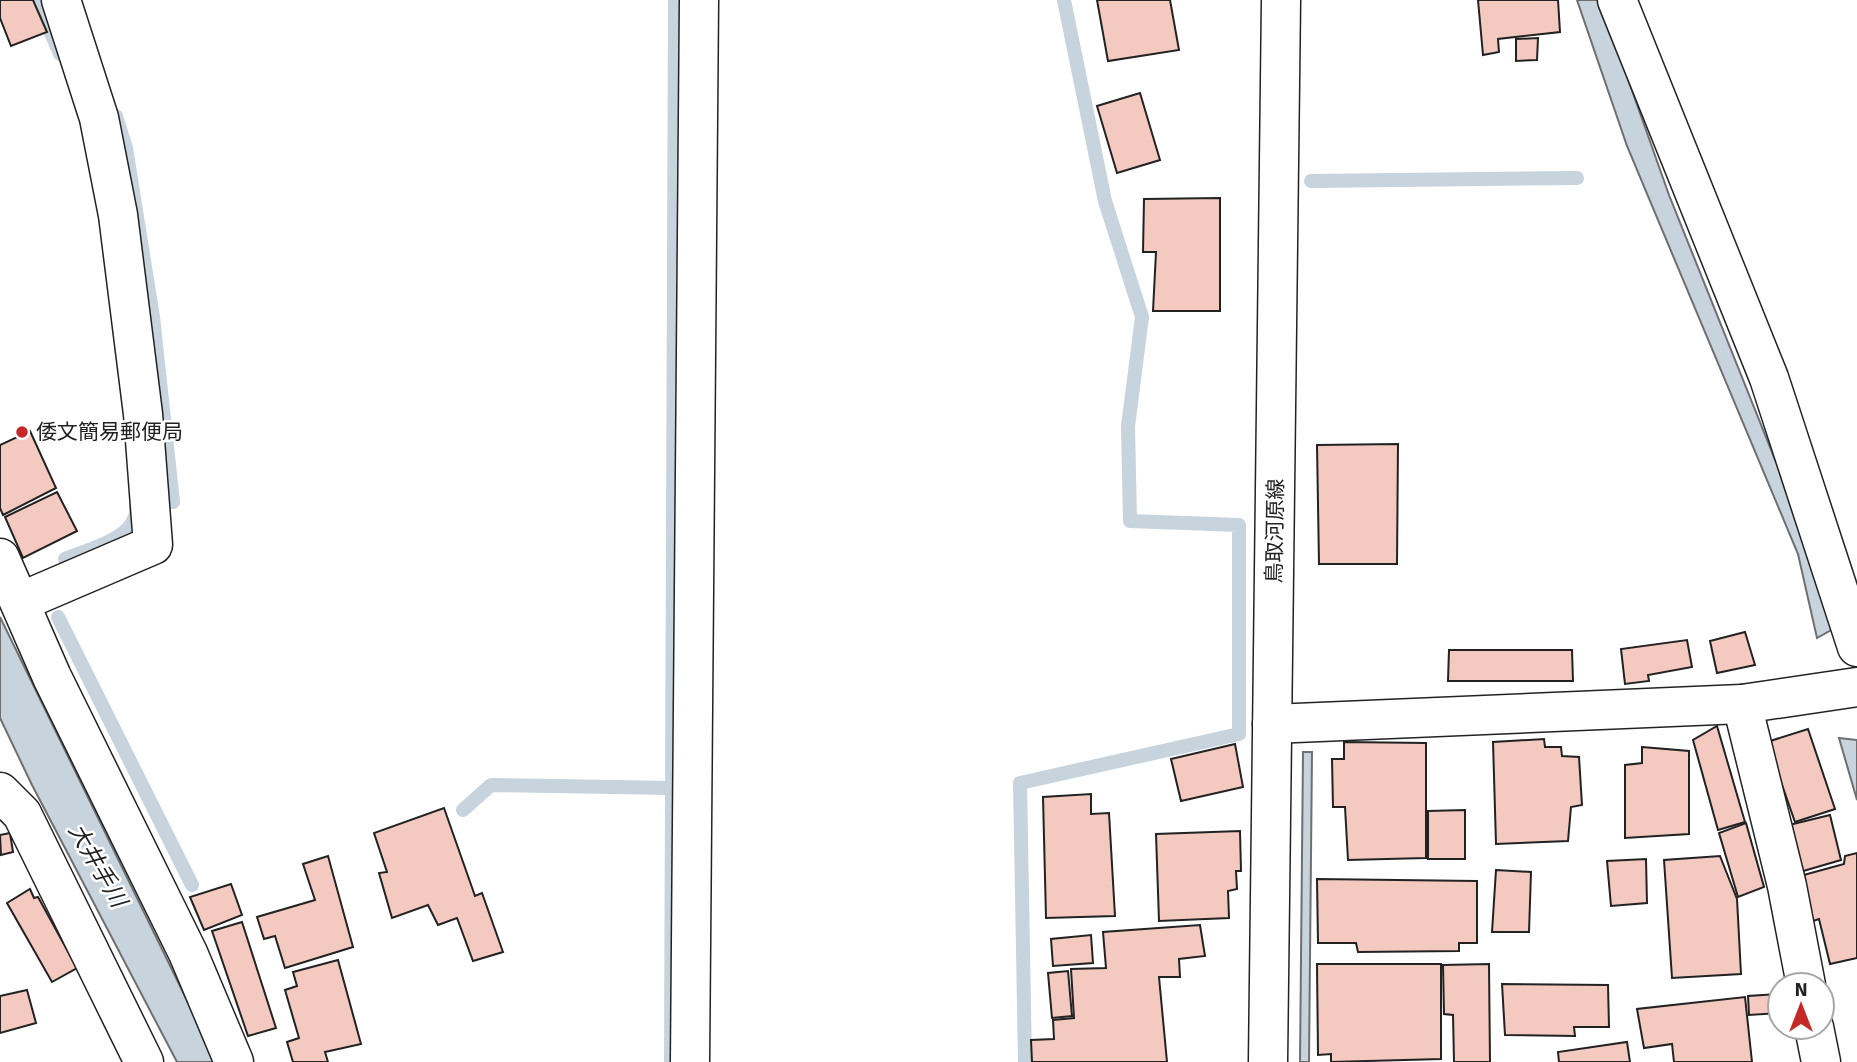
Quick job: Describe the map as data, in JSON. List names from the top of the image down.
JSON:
{
  "streets": {
    "street": ["鳥取河原線"]
  },
  "water": ["大井手川"],
  "places": ["倭文簡易郵便局"],
  "north": "top"
}
